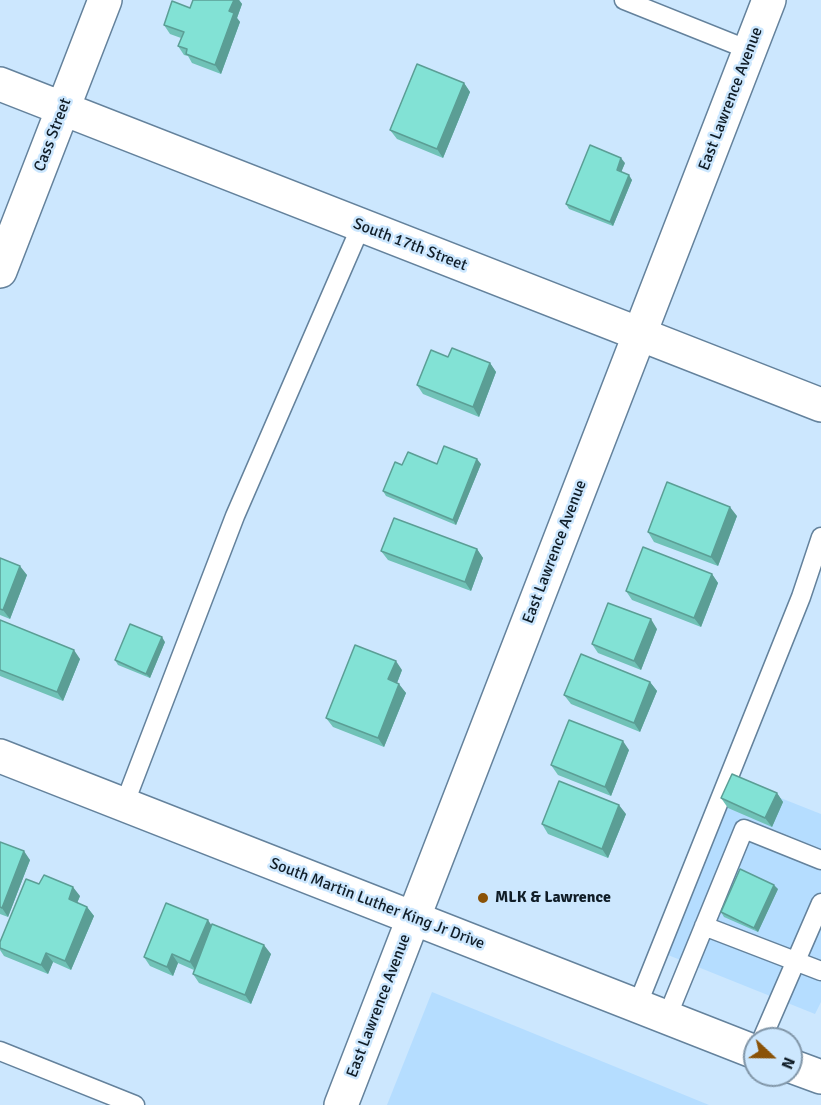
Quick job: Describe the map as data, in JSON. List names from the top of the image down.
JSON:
{
  "streets": {
    "street": [
      "East Lawrence Avenue",
      "Cass Street",
      "South 17th Street",
      "South Martin Luther King Jr Drive"
    ]
  },
  "crossings": [
    ["East Lawrence Avenue", "South 17th Street"],
    ["East Lawrence Avenue", "South Martin Luther King Jr Drive"],
    ["Cass Street", "South 17th Street"]
  ],
  "places": ["MLK & Lawrence"],
  "north": "right"
}
